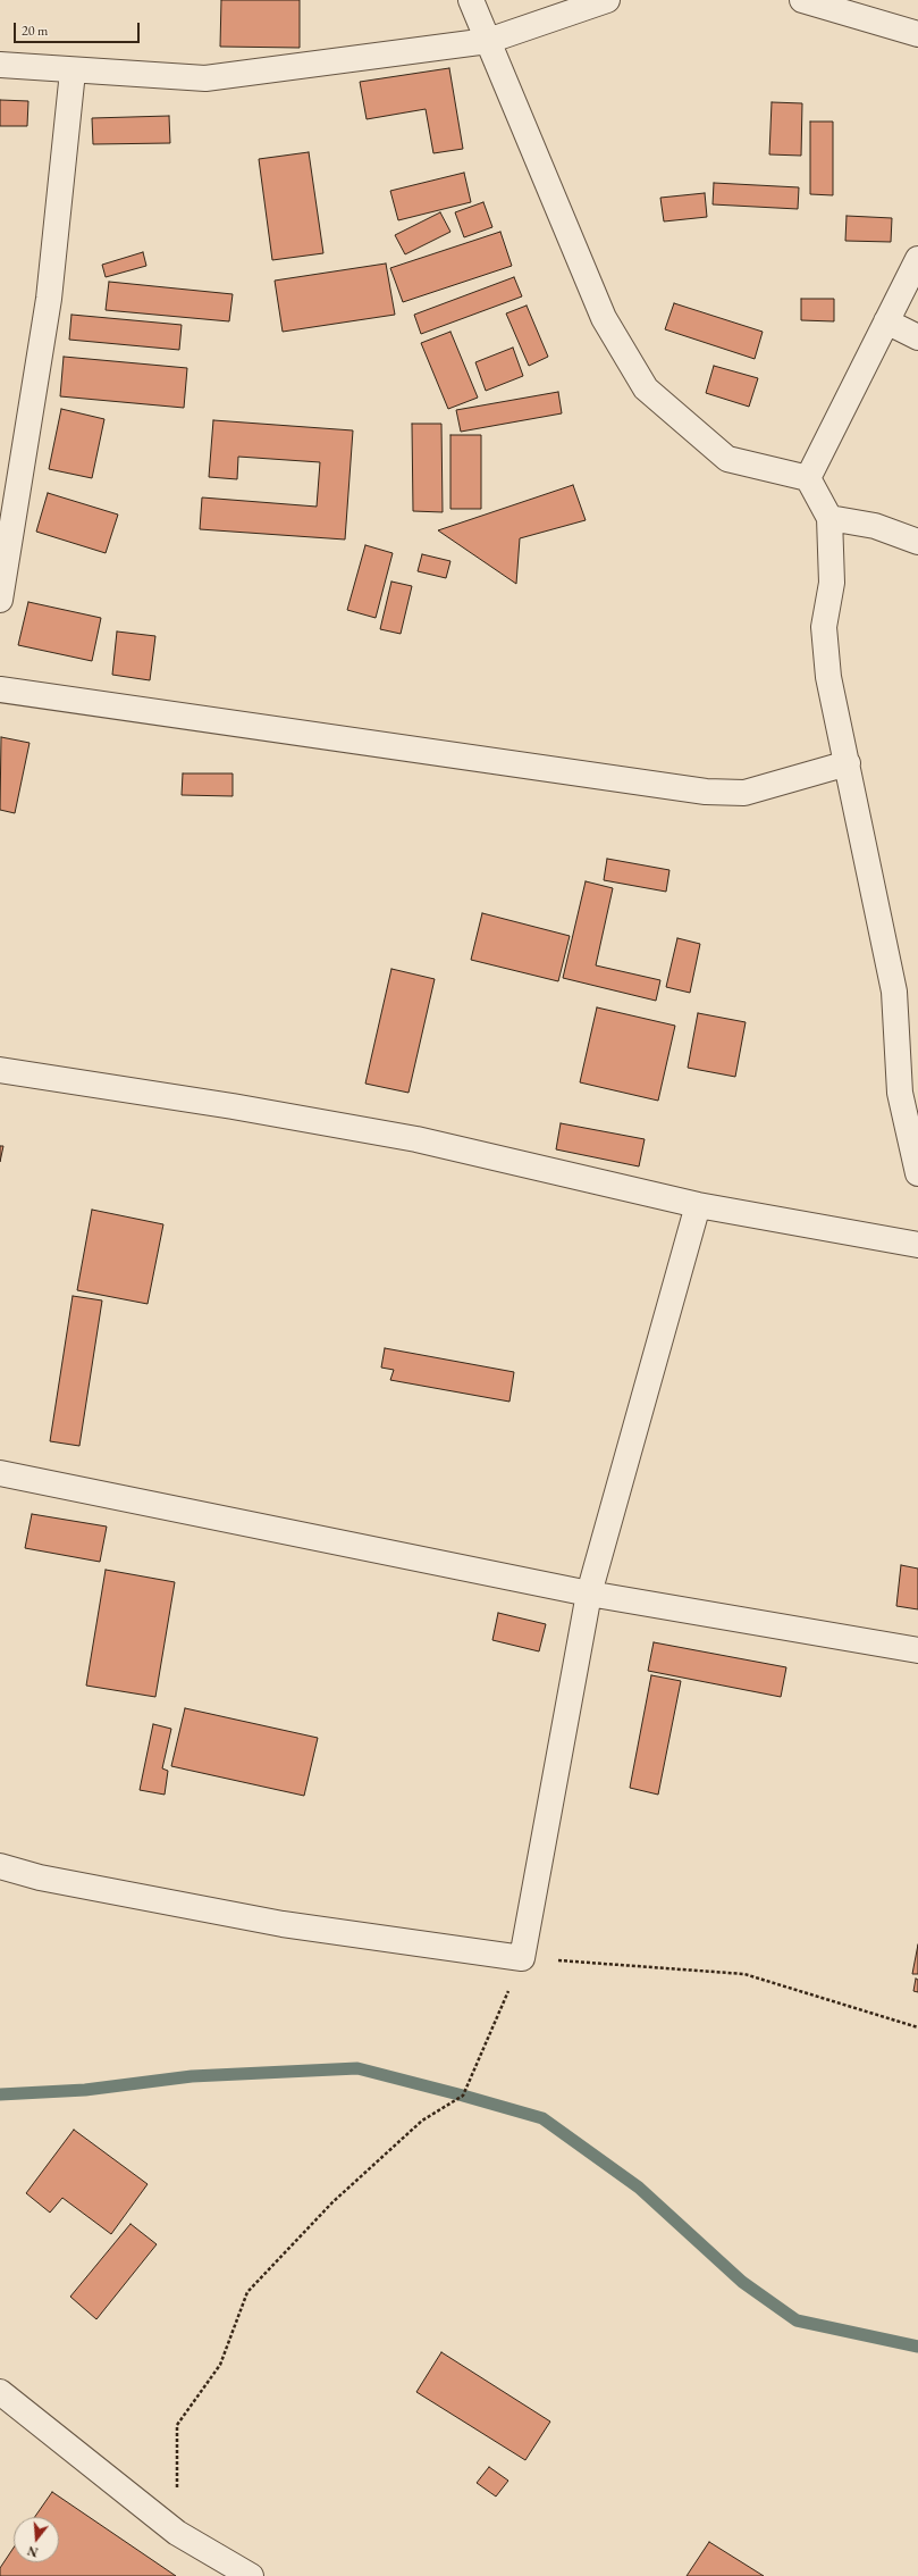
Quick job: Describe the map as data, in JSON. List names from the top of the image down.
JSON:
{
  "scale_bar": "20 m",
  "north": "bottom"
}
